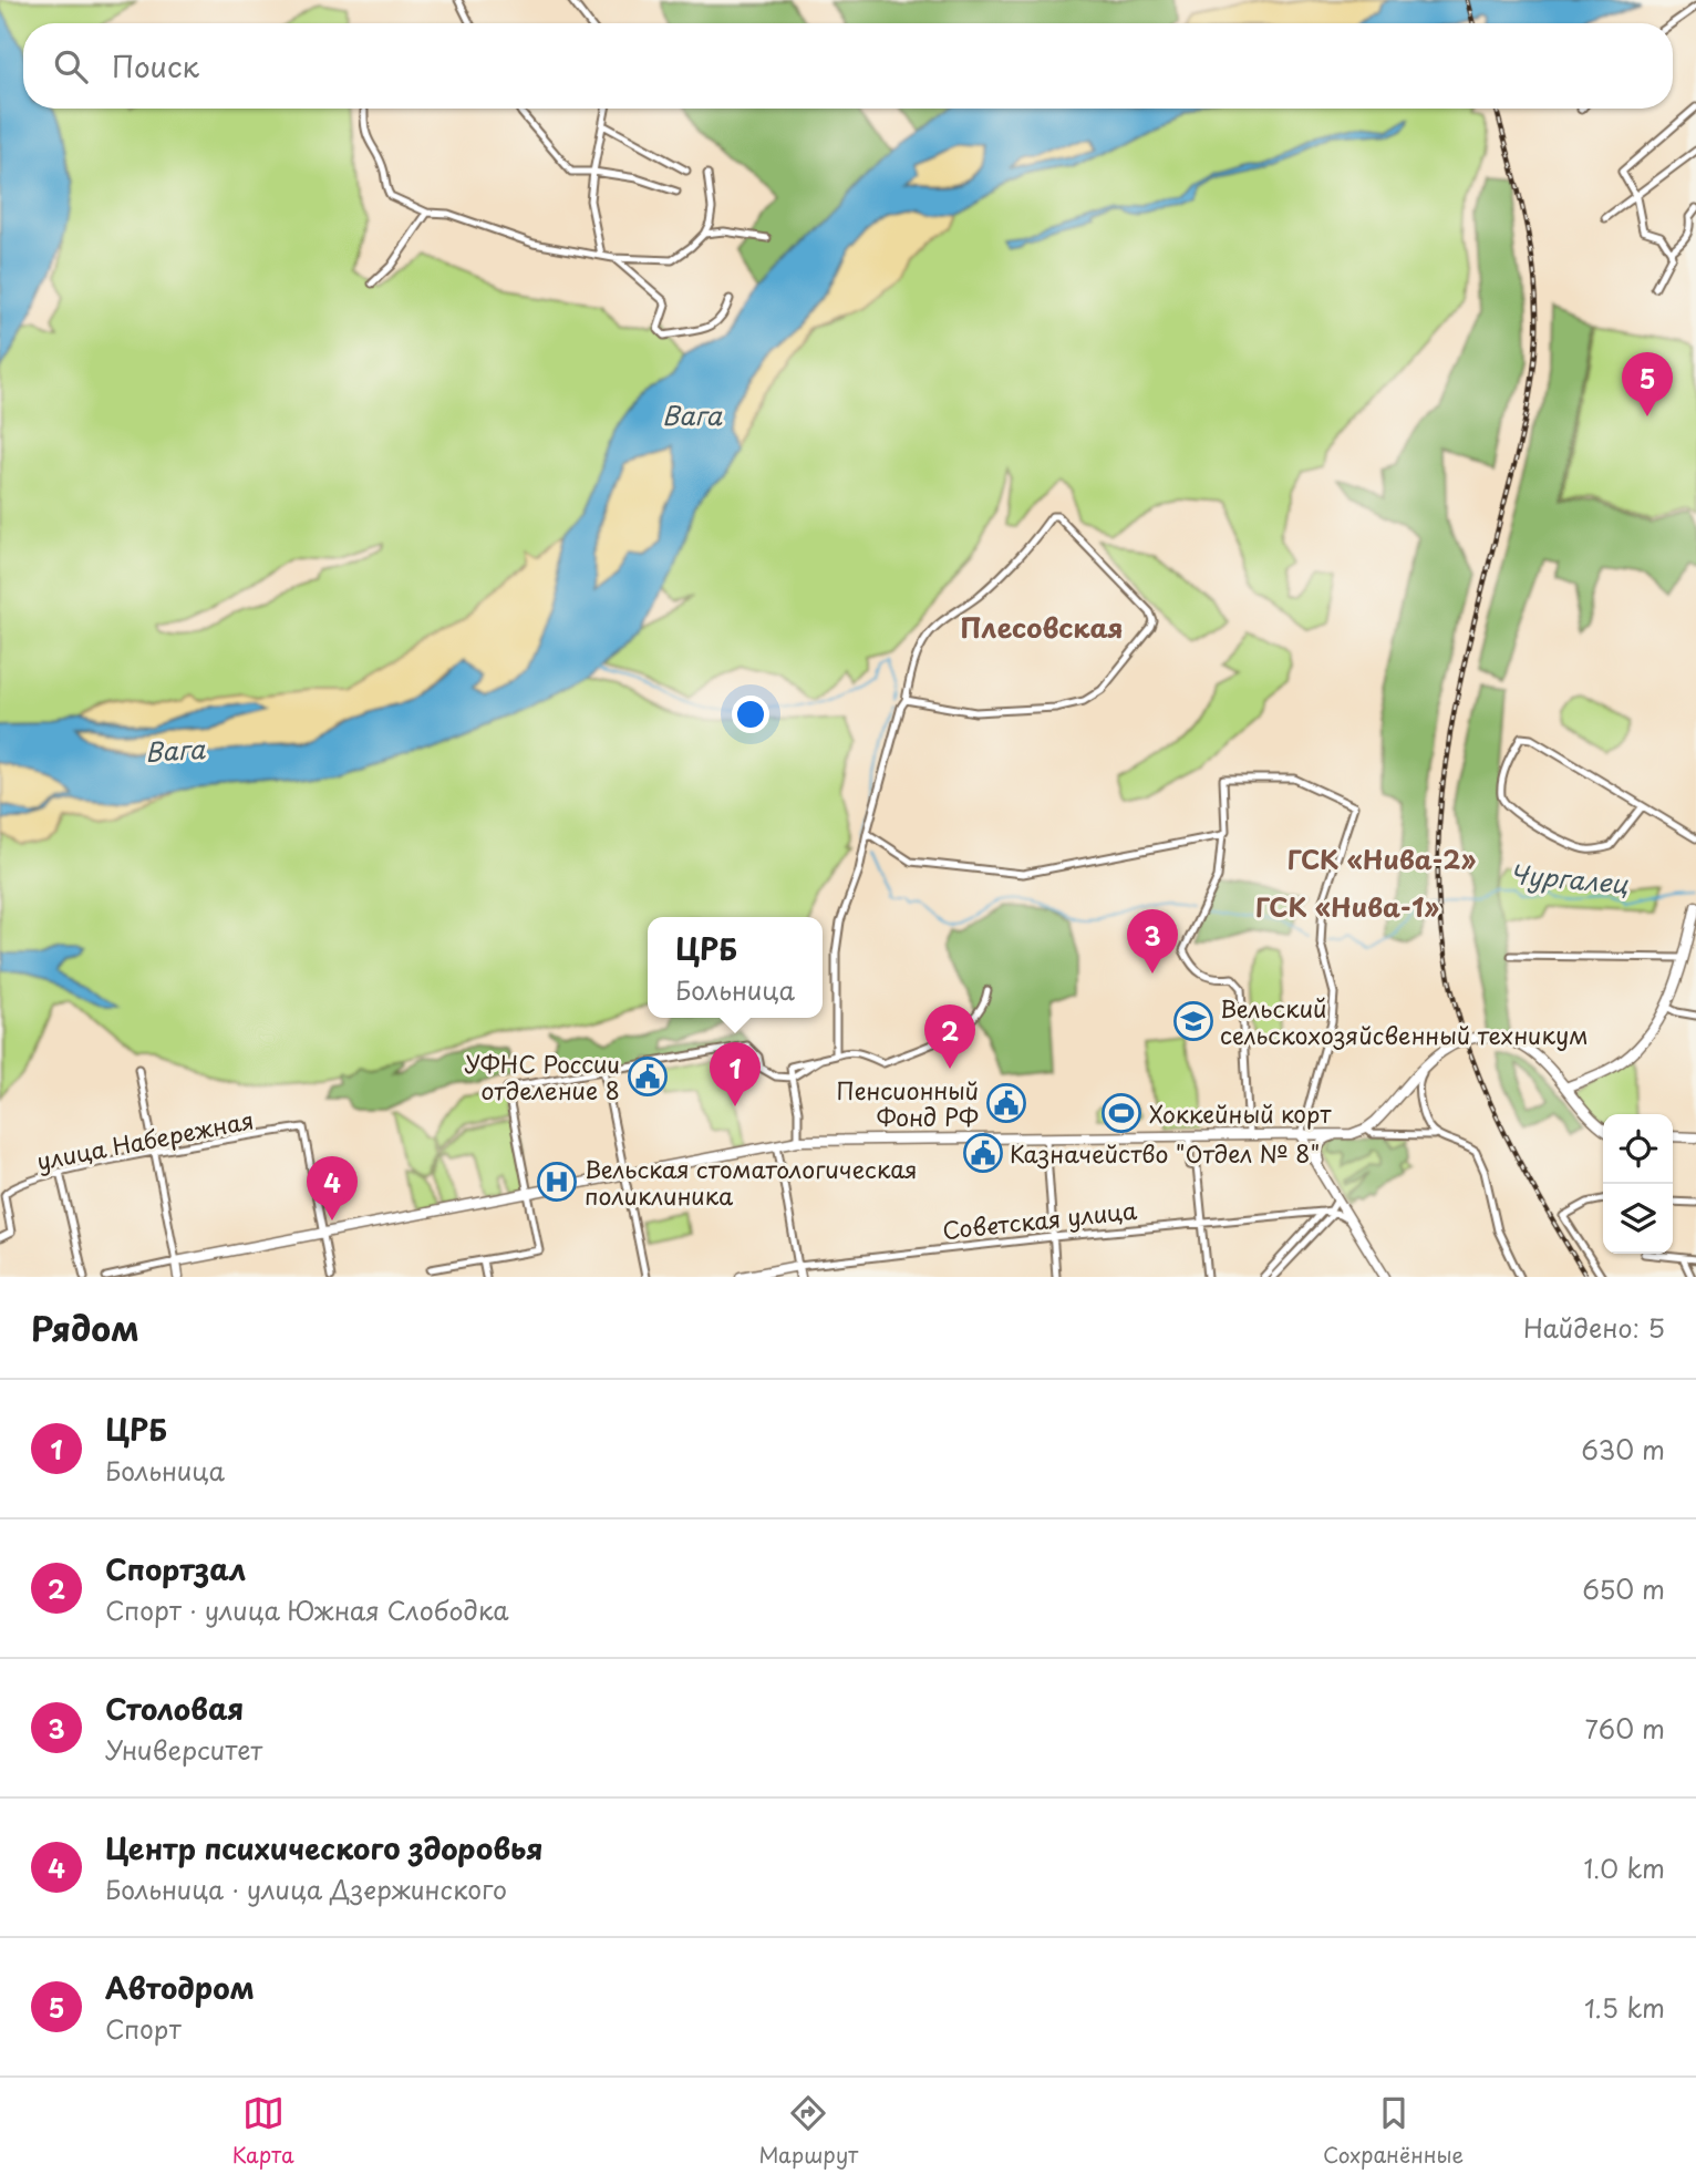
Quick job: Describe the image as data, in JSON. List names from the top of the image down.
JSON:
{
  "streets": {
    "main road": ["Советская улица"],
    "street": ["улица Набережная"]
  },
  "districts": ["Плесовская", "ГСК «Нива-2»", "ГСК «Нива-1»"],
  "water": ["Вага", "Чургалец"],
  "places": {
    "school or university": ["Вельский сельскохозяйсвенный техникум"],
    "public building": ["УФНС России отделение 8", "Пенсионный Фонд РФ", "Казначейство \"Отдел № 8\""],
    "sports": ["Хоккейный корт"],
    "hospital": ["Вельская стоматологическая поликлиника"]
  },
  "page": {
    "search": "Поиск",
    "pins": [
      "5",
      "3",
      "2",
      "1",
      "4"
    ],
    "popup": ["ЦРБ", "Больница"],
    "heading": ["Рядом", "Найдено: 5"],
    "list": [
      {
        "mark": "1",
        "name": "ЦРБ",
        "note": "Больница",
        "value": "630 m"
      },
      {
        "mark": "2",
        "name": "Спортзал",
        "note": "Спорт · улица Южная Слободка",
        "value": "650 m"
      },
      {
        "mark": "3",
        "name": "Столовая",
        "note": "Университет",
        "value": "760 m"
      },
      {
        "mark": "4",
        "name": "Центр психического здоровья",
        "note": "Больница · улица Дзержинского",
        "value": "1.0 km"
      },
      {
        "mark": "5",
        "name": "Автодром",
        "note": "Спорт",
        "value": "1.5 km"
      }
    ],
    "nav": ["Карта", "Маршрут", "Сохранённые"]
  }
}
